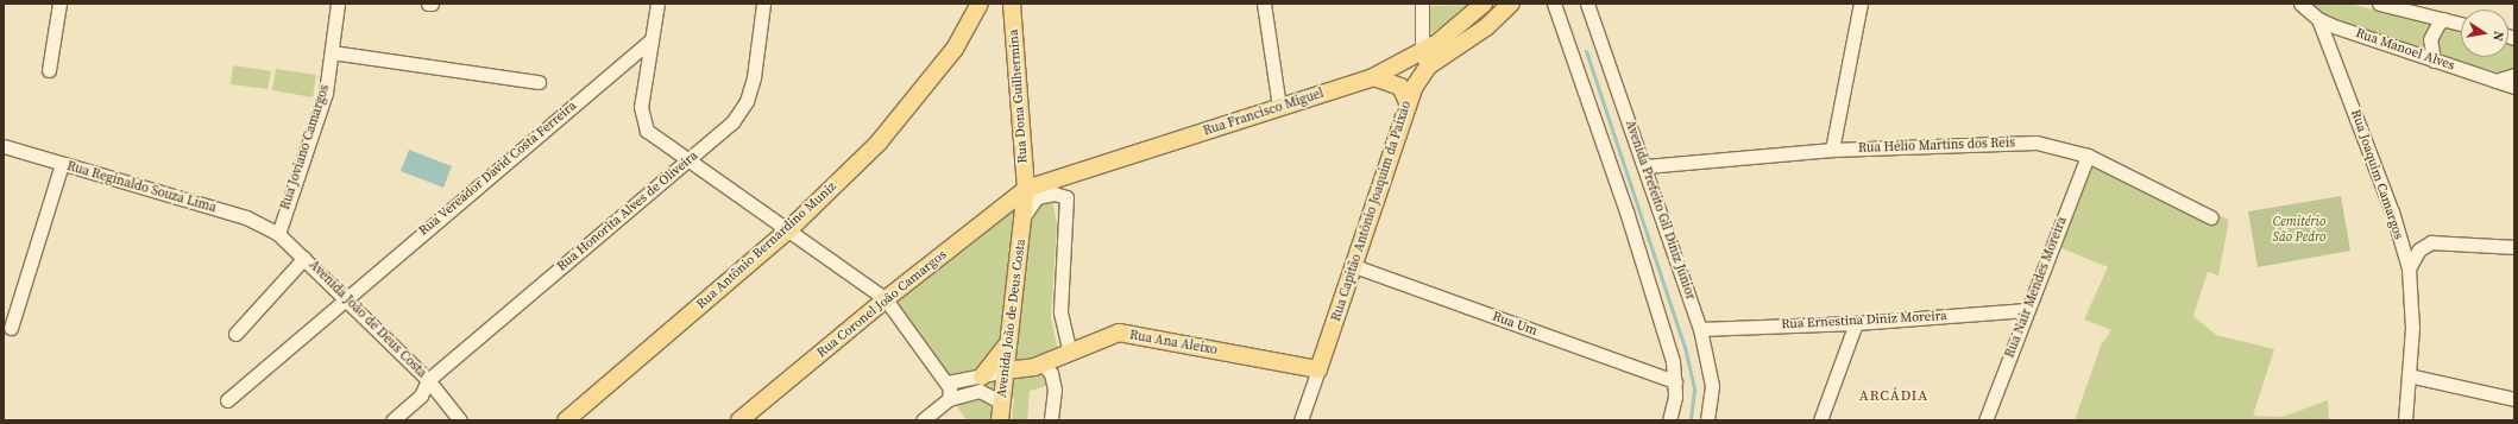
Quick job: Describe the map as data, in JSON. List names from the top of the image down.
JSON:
{
  "streets": {
    "main road": [
      "Rua Dona Guilhermina",
      "Rua Francisco Miguel",
      "Rua Capitão Antônio Joaquim da Paixão",
      "Rua Antônio Bernardino Muniz",
      "Rua Coronel João Camargos",
      "Avenida João de Deus Costa",
      "Rua Ana Aleixo"
    ],
    "street": [
      "Rua Manoel Alves",
      "Rua Hélio Martins dos Reis",
      "Rua Joviano Camargos",
      "Rua Vereador David Costa Ferreira",
      "Rua Joaquim Camargos",
      "Rua Reginaldo Souza Lima",
      "Avenida Prefeito Gil Diniz Júnior",
      "Rua Honorita Alves de Oliveira",
      "Rua Nair Mendes Moreira",
      "Rua Ernestina Diniz Moreira",
      "Rua Um"
    ]
  },
  "crossings": [
    ["Rua Manoel Alves", "Rua Joaquim Camargos"],
    ["Rua Dona Guilhermina", "Rua Francisco Miguel"],
    ["Rua Dona Guilhermina", "Rua Coronel João Camargos"],
    ["Rua Dona Guilhermina", "Avenida João de Deus Costa"],
    ["Rua Francisco Miguel", "Rua Capitão Antônio Joaquim da Paixão"],
    ["Rua Francisco Miguel", "Rua Coronel João Camargos"],
    ["Rua Francisco Miguel", "Avenida João de Deus Costa"],
    ["Rua Hélio Martins dos Reis", "Avenida Prefeito Gil Diniz Júnior"],
    ["Rua Hélio Martins dos Reis", "Rua Nair Mendes Moreira"],
    ["Rua Joviano Camargos", "Rua Reginaldo Souza Lima"],
    ["Rua Joviano Camargos", "Avenida João de Deus Costa"],
    ["Rua Vereador David Costa Ferreira", "Avenida João de Deus Costa"],
    ["Rua Reginaldo Souza Lima", "Avenida João de Deus Costa"],
    ["Avenida Prefeito Gil Diniz Júnior", "Rua Ernestina Diniz Moreira"],
    ["Rua Honorita Alves de Oliveira", "Avenida João de Deus Costa"],
    ["Rua Capitão Antônio Joaquim da Paixão", "Rua Um"],
    ["Rua Capitão Antônio Joaquim da Paixão", "Rua Ana Aleixo"],
    ["Rua Nair Mendes Moreira", "Rua Ernestina Diniz Moreira"],
    ["Rua Coronel João Camargos", "Avenida João de Deus Costa"],
    ["Avenida João de Deus Costa", "Rua Ana Aleixo"]
  ],
  "districts": ["ARCÁDIA"],
  "parks": ["Cemitério São Pedro"],
  "north": "right"
}
